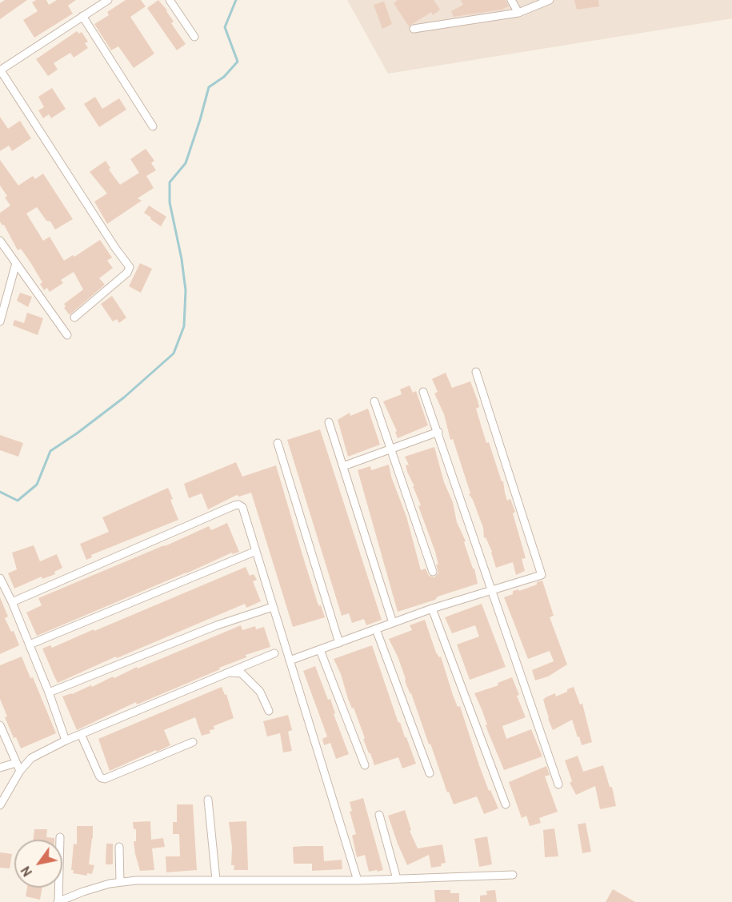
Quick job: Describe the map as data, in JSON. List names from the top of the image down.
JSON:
{
  "north": "bottom left"
}
